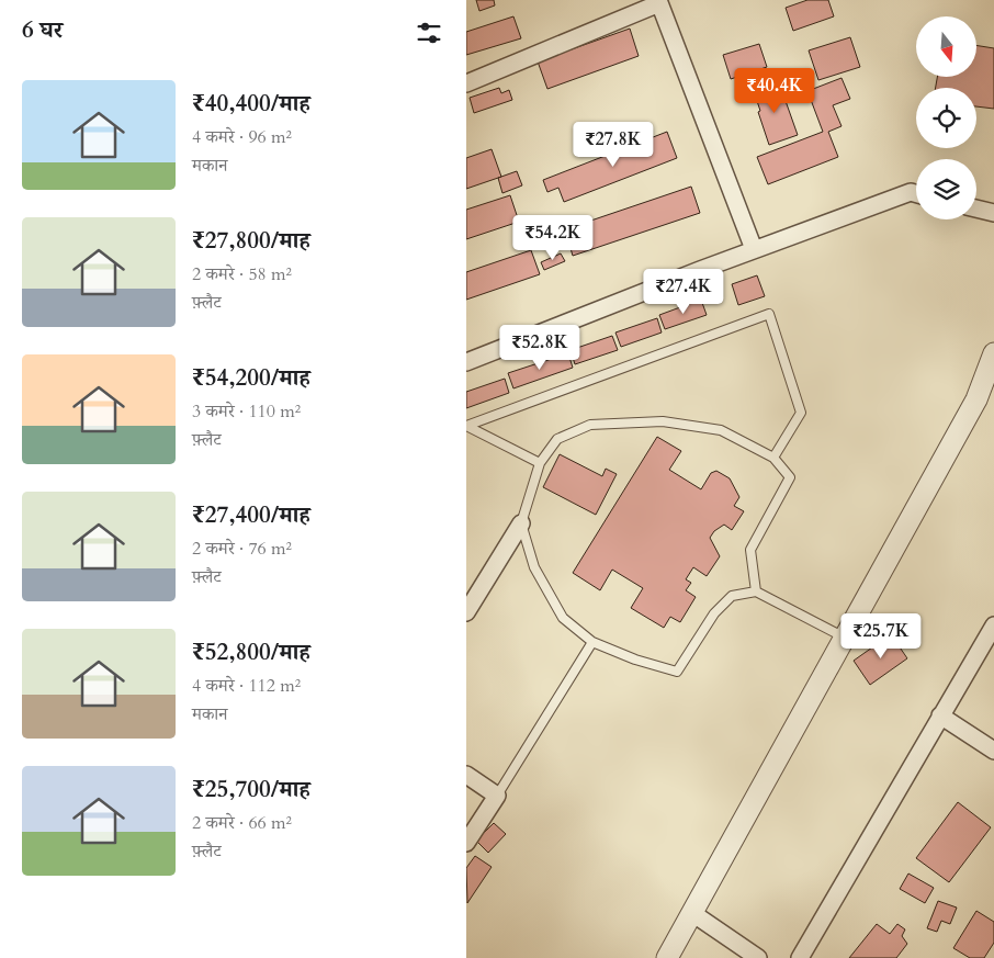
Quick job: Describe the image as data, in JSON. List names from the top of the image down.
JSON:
{
  "north": "bottom",
  "page": {
    "heading": "6 घर",
    "list": [
      {
        "name": "₹40,400/माह",
        "note": "4 कमरे · 96 m² · मकान"
      },
      {
        "name": "₹27,800/माह",
        "note": "2 कमरे · 58 m² · फ़्लैट"
      },
      {
        "name": "₹54,200/माह",
        "note": "3 कमरे · 110 m² · फ़्लैट"
      },
      {
        "name": "₹27,400/माह",
        "note": "2 कमरे · 76 m² · फ़्लैट"
      },
      {
        "name": "₹52,800/माह",
        "note": "4 कमरे · 112 m² · मकान"
      },
      {
        "name": "₹25,700/माह",
        "note": "2 कमरे · 66 m² · फ़्लैट"
      }
    ],
    "price": [
      "₹40.4K",
      "₹27.8K",
      "₹54.2K",
      "₹27.4K",
      "₹52.8K",
      "₹25.7K"
    ]
  }
}
